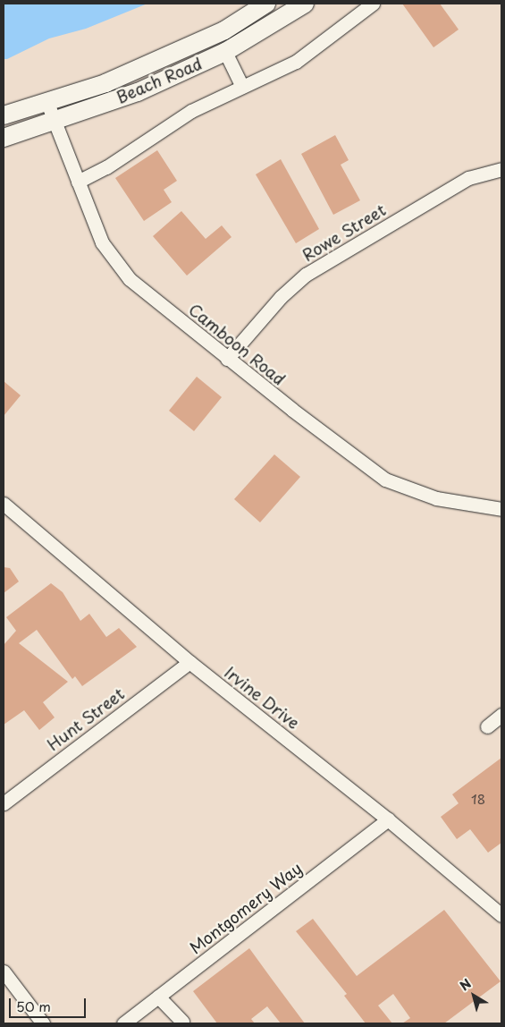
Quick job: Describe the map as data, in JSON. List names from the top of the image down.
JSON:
{
  "streets": {
    "main road": ["Beach Road"],
    "street": [
      "Rowe Street",
      "Camboon Road",
      "Irvine Drive",
      "Hunt Street",
      "Montgomery Way"
    ]
  },
  "crossings": [
    ["Beach Road", "Camboon Road"],
    ["Rowe Street", "Camboon Road"],
    ["Irvine Drive", "Hunt Street"],
    ["Irvine Drive", "Montgomery Way"]
  ],
  "house_numbers": ["18"],
  "scale_bar": "50 m",
  "north": "top left"
}
